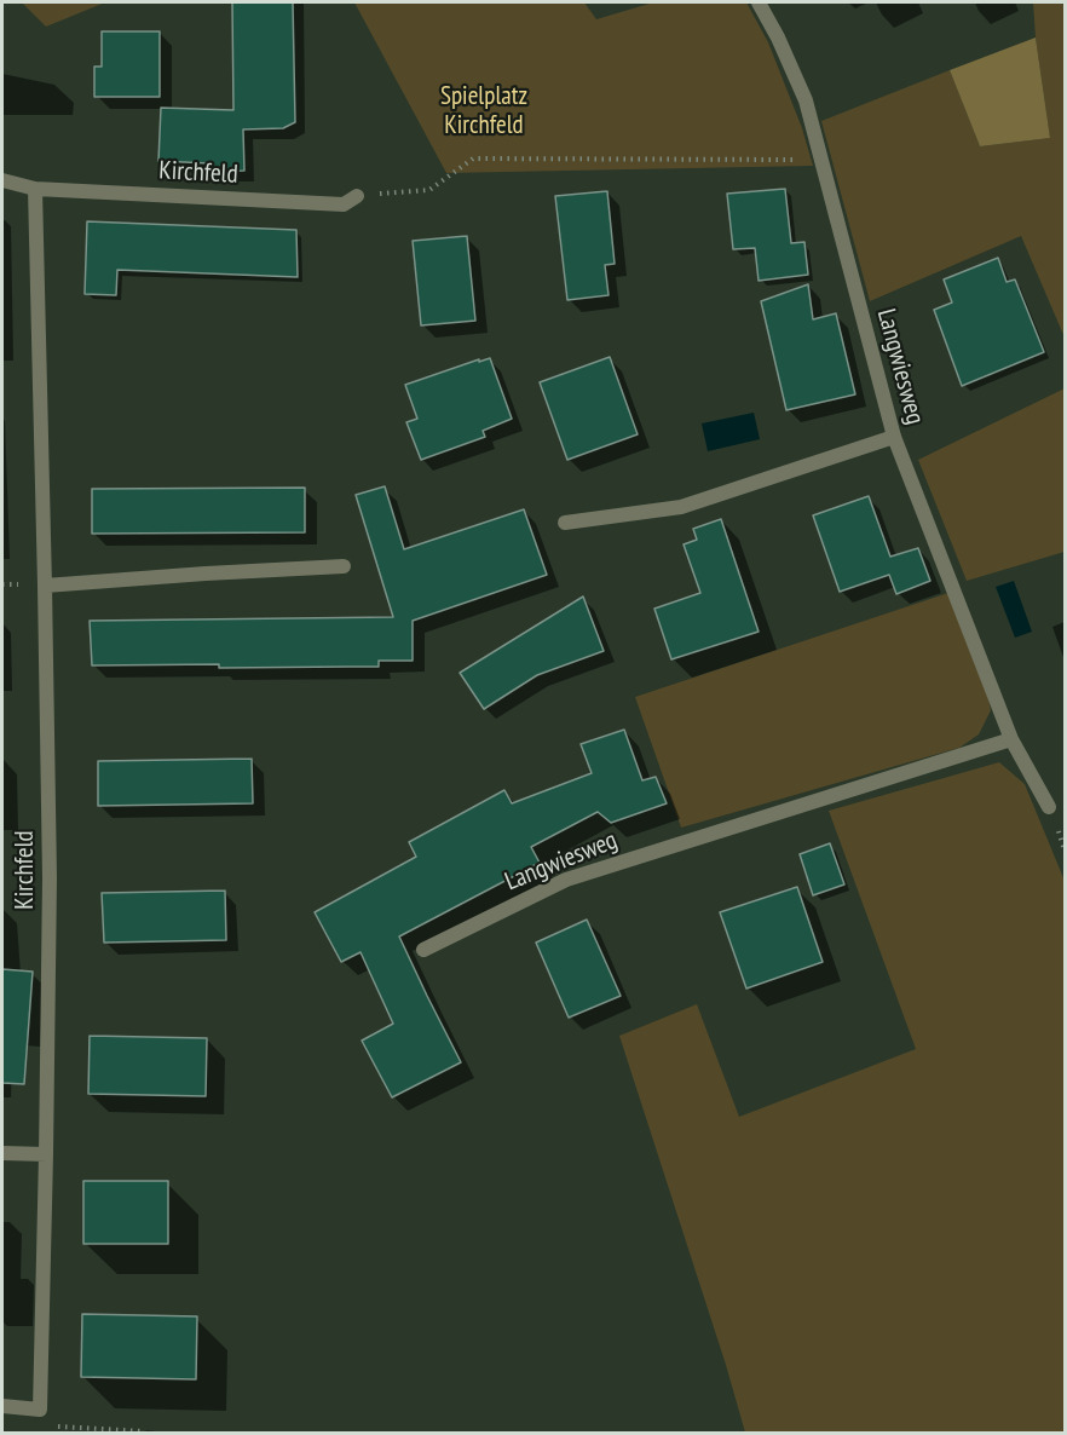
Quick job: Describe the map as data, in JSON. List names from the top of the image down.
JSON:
{
  "streets": {
    "street": ["Kirchfeld", "Langwiesweg"]
  },
  "parks": ["Spielplatz Kirchfeld"]
}
